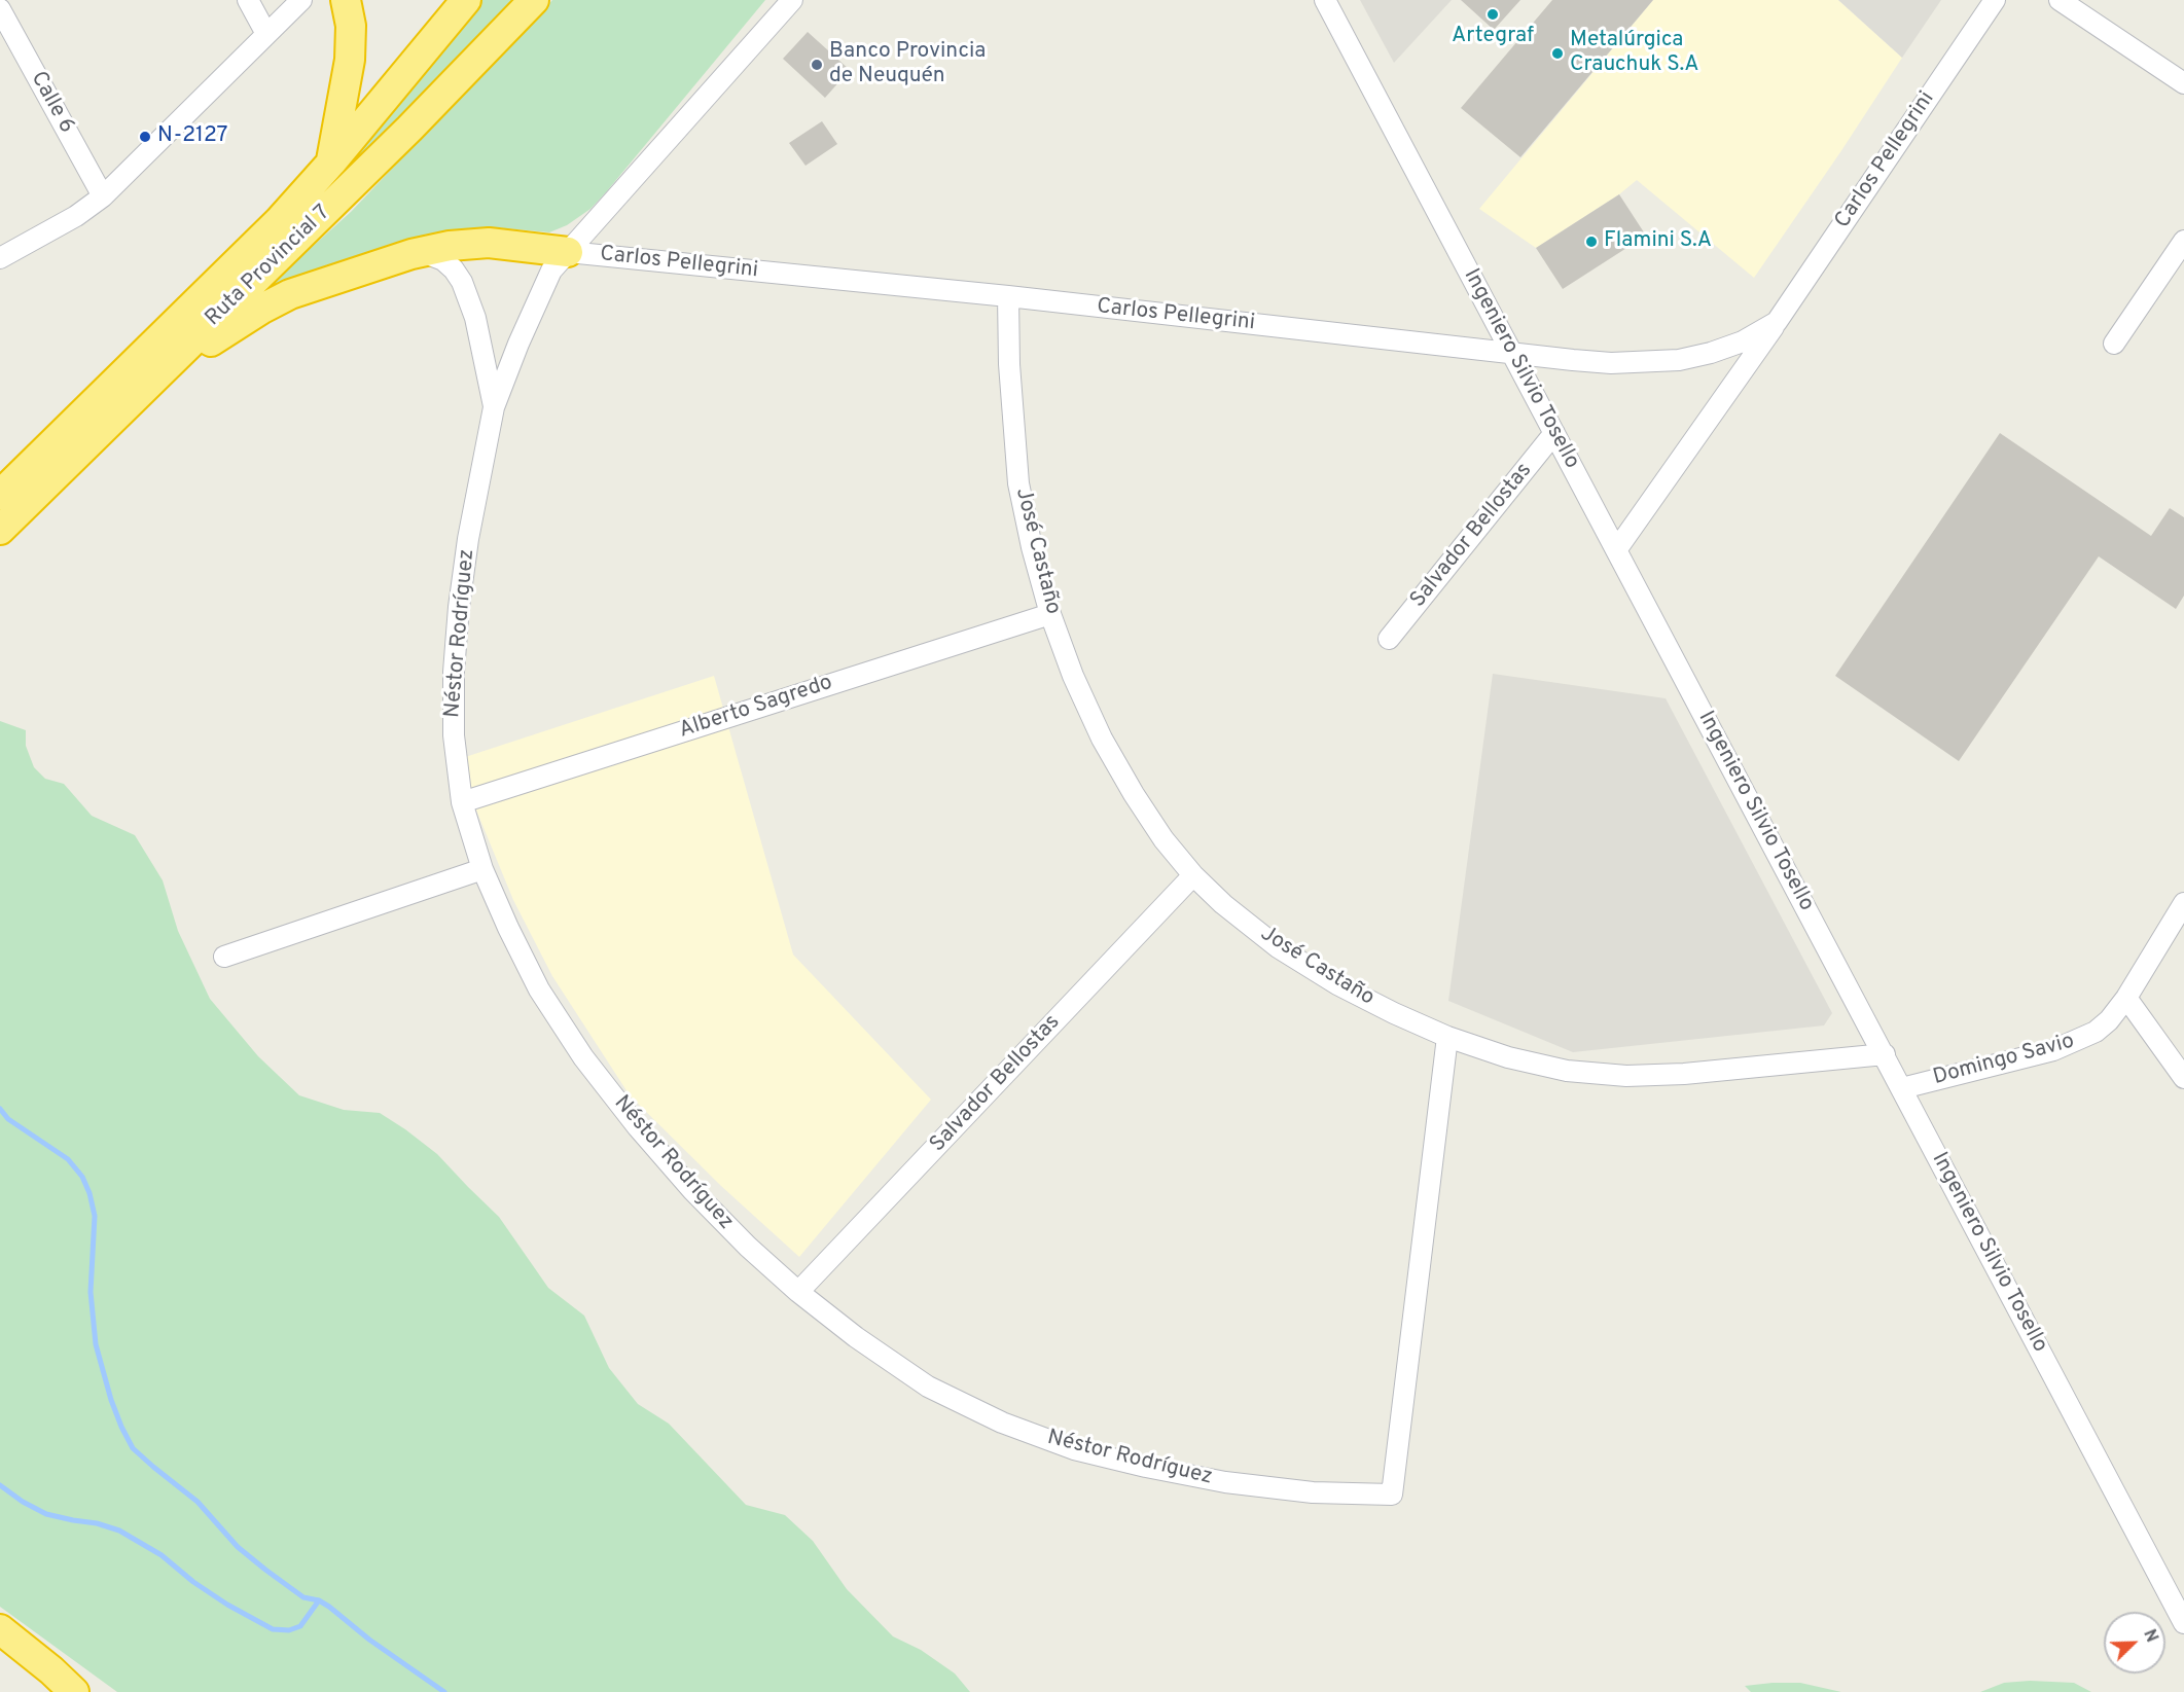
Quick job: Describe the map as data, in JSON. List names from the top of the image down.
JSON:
{
  "streets": {
    "highway": ["Ruta Provincial 7"],
    "street": [
      "Calle 6",
      "Carlos Pellegrini",
      "Ingeniero Silvio Tosello",
      "Salvador Bellostas",
      "José Castaño",
      "Néstor Rodríguez",
      "Alberto Sagredo",
      "Domingo Savio"
    ]
  },
  "crossings": [
    ["Carlos Pellegrini", "Ingeniero Silvio Tosello"],
    ["Carlos Pellegrini", "José Castaño"],
    ["Carlos Pellegrini", "Néstor Rodríguez"],
    ["Ingeniero Silvio Tosello", "Salvador Bellostas"],
    ["Ingeniero Silvio Tosello", "José Castaño"],
    ["Ingeniero Silvio Tosello", "Domingo Savio"],
    ["Salvador Bellostas", "José Castaño"],
    ["Salvador Bellostas", "Néstor Rodríguez"],
    ["José Castaño", "Néstor Rodríguez"],
    ["José Castaño", "Alberto Sagredo"],
    ["Néstor Rodríguez", "Alberto Sagredo"]
  ],
  "places": [
    "Artegraf",
    "Metalúrgica Crauchuk S.A",
    "Banco Provincia de Neuquén",
    "N-2127",
    "Flamini S.A"
  ],
  "north": "top right"
}
